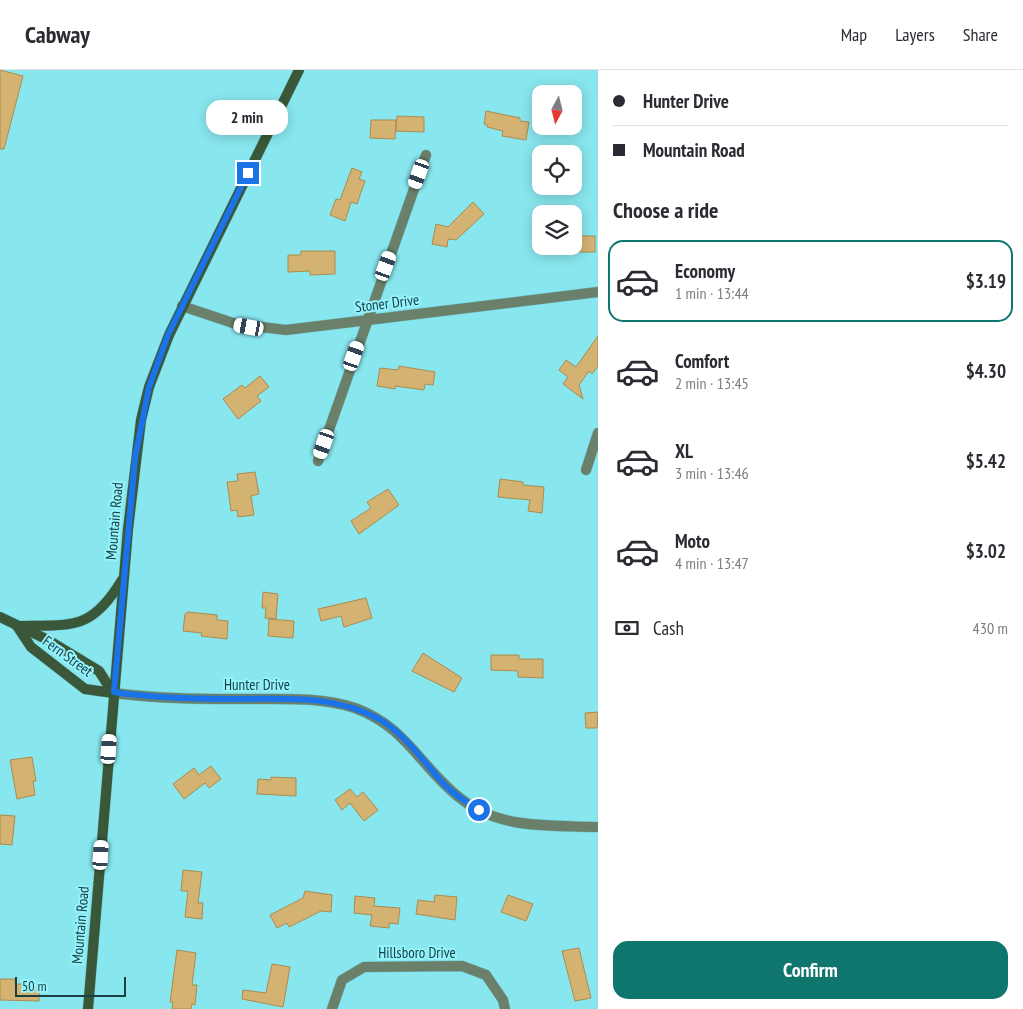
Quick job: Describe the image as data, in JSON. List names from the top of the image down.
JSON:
{
  "streets": {
    "main road": ["Mountain Road", "Fern Street"],
    "street": ["Stoner Drive", "Hunter Drive", "Hillsboro Drive"]
  },
  "crossings": [
    ["Stoner Drive", "Mountain Road"],
    ["Mountain Road", "Fern Street"],
    ["Mountain Road", "Hunter Drive"],
    ["Fern Street", "Hunter Drive"]
  ],
  "scale_bar": "50 m",
  "north": "bottom",
  "page": {
    "header": "Cabway",
    "nav": ["Map", "Layers", "Share"],
    "banner": ["Hunter Drive", "Mountain Road"],
    "bubble": "2 min",
    "heading": "Choose a ride",
    "list": [
      {
        "name": "Economy",
        "note": "1 min · 13:44",
        "value": "$3.19"
      },
      {
        "name": "Comfort",
        "note": "2 min · 13:45",
        "value": "$4.30"
      },
      {
        "name": "XL",
        "note": "3 min · 13:46",
        "value": "$5.42"
      },
      {
        "name": "Moto",
        "note": "4 min · 13:47",
        "value": "$3.02"
      }
    ],
    "pay": ["Cash", "430 m"],
    "buttons": "Confirm",
    "scale": "50 m"
  }
}
